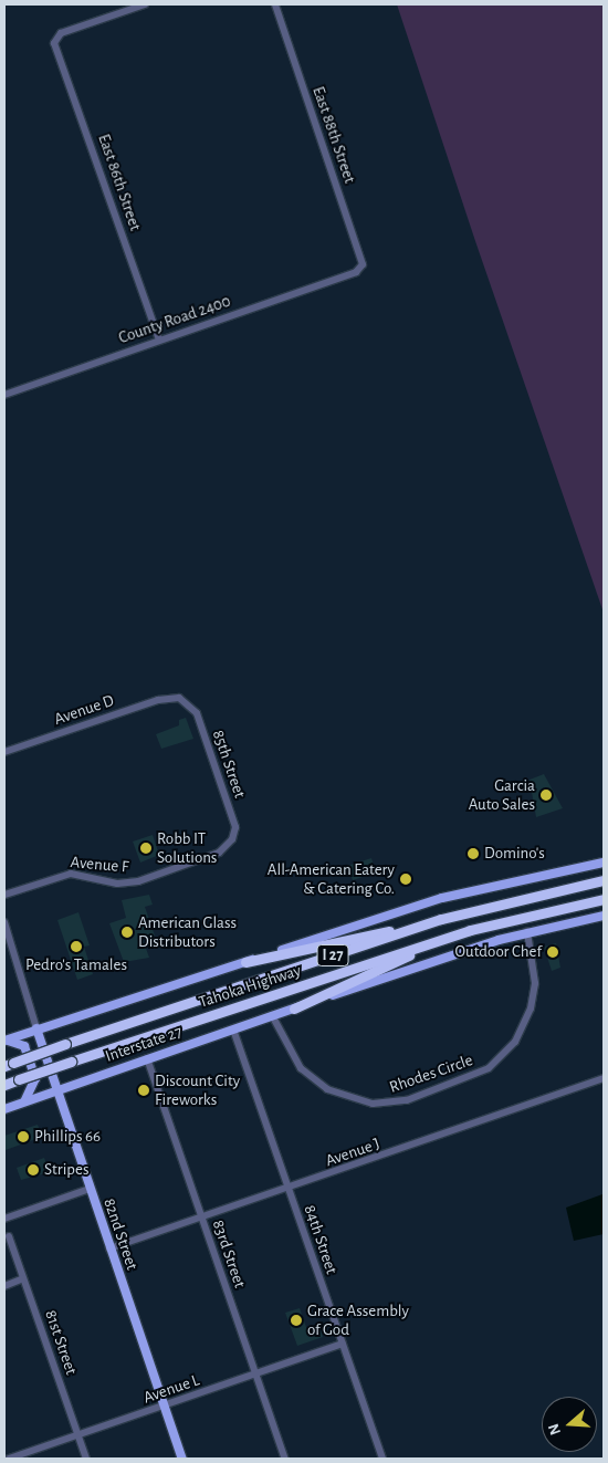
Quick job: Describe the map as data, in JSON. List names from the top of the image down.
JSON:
{
  "streets": {
    "highway": ["I 27", "Tahoka Highway"],
    "main road": ["Interstate 27", "82nd Street"],
    "street": [
      "East 88th Street",
      "East 86th Street",
      "County Road 2400",
      "Avenue D",
      "85th Street",
      "Avenue F",
      "Rhodes Circle",
      "Avenue J",
      "84th Street",
      "83rd Street",
      "81st Street",
      "Avenue L"
    ]
  },
  "crossings": [
    ["East 88th Street", "County Road 2400"],
    ["East 86th Street", "County Road 2400"],
    ["Avenue D", "85th Street"],
    ["85th Street", "Avenue F"],
    ["Tahoka Highway", "Interstate 27"],
    ["Tahoka Highway", "Rhodes Circle"],
    ["Interstate 27", "Rhodes Circle"],
    ["Interstate 27", "82nd Street"],
    ["Interstate 27", "84th Street"],
    ["Interstate 27", "83rd Street"],
    ["Avenue J", "82nd Street"],
    ["Avenue J", "84th Street"],
    ["Avenue J", "83rd Street"],
    ["82nd Street", "Avenue L"],
    ["84th Street", "Avenue L"],
    ["83rd Street", "Avenue L"],
    ["81st Street", "Avenue L"]
  ],
  "places": [
    "Garcia Auto Sales",
    "Robb IT Solutions",
    "Domino's",
    "All-American Eatery & Catering Co.",
    "American Glass Distributors",
    "Pedro's Tamales",
    "Outdoor Chef",
    "Discount City Fireworks",
    "Phillips 66",
    "Stripes",
    "Grace Assembly of God"
  ],
  "north": "left"
}
